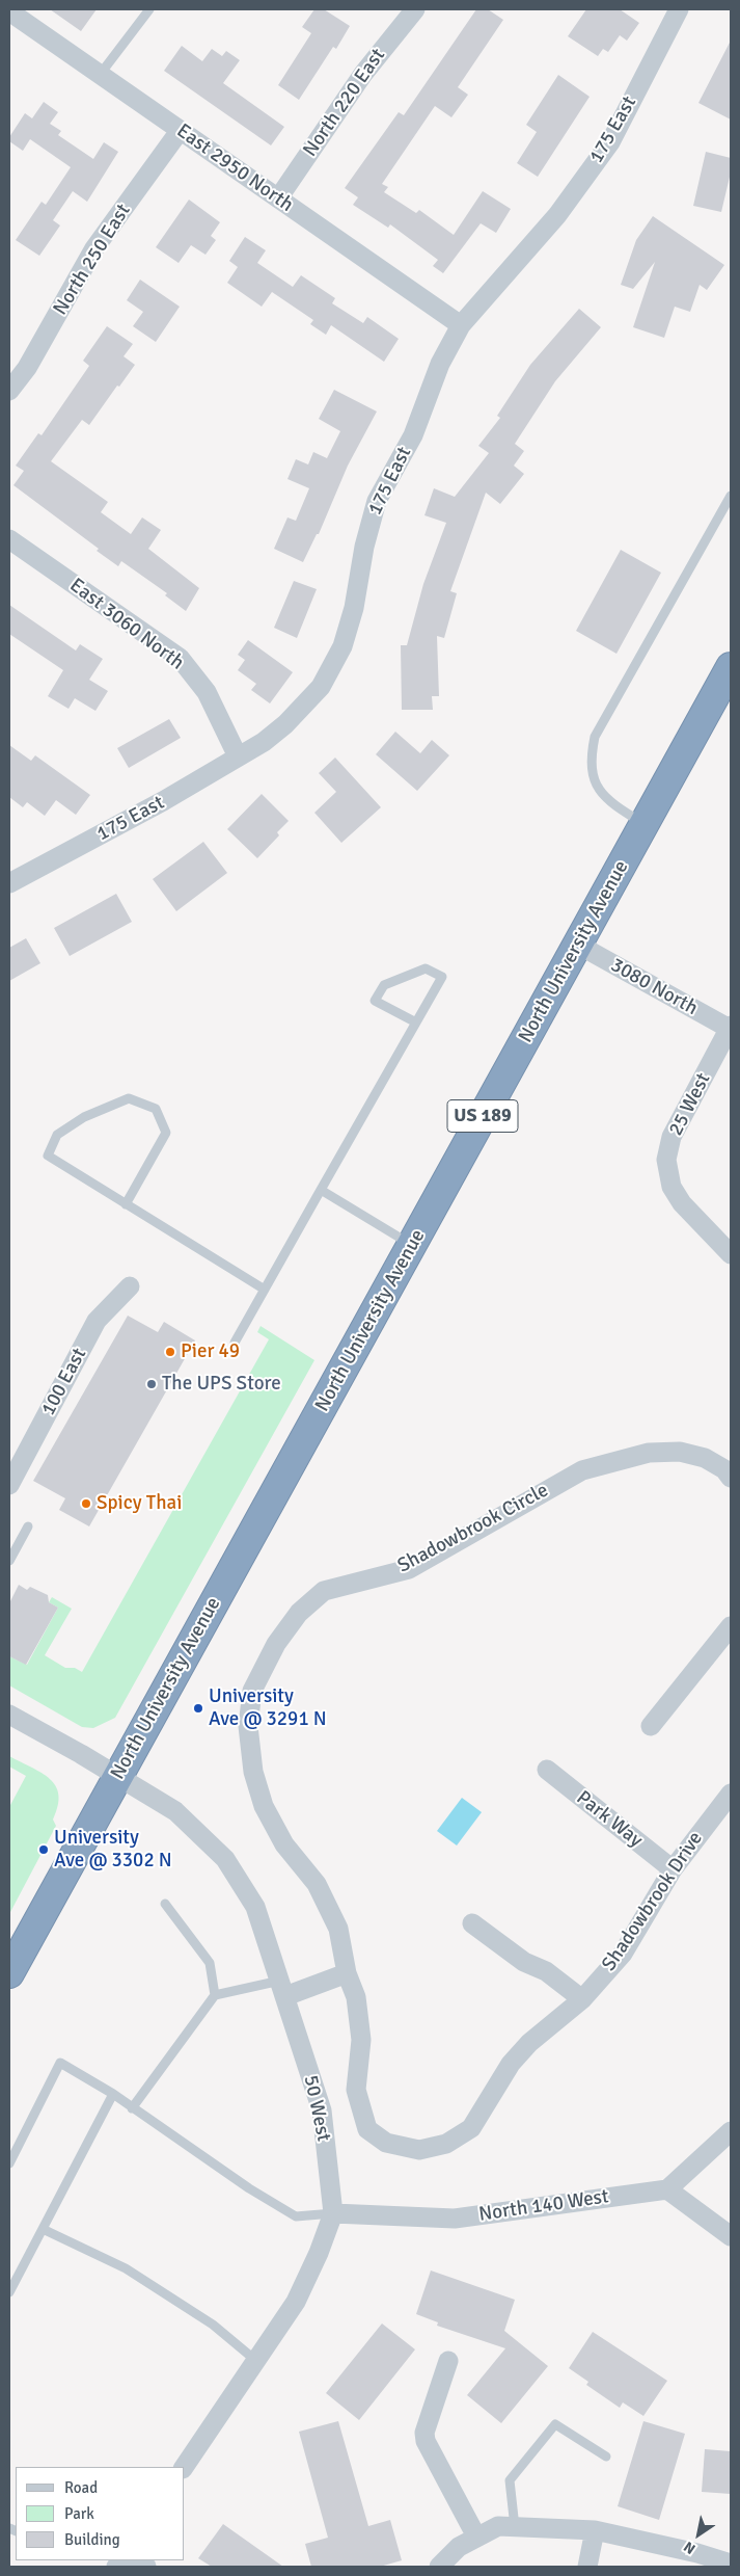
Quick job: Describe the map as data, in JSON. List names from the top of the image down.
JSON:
{
  "streets": {
    "highway": ["North University Avenue", "US 189"],
    "street": [
      "North 220 East",
      "175 East",
      "East 2950 North",
      "North 250 East",
      "East 3060 North",
      "3080 North",
      "25 West",
      "100 East",
      "Shadowbrook Circle",
      "Park Way",
      "Shadowbrook Drive",
      "50 West",
      "North 140 West"
    ]
  },
  "crossings": [
    ["North 220 East", "East 2950 North"],
    ["175 East", "East 2950 North"],
    ["175 East", "East 3060 North"],
    ["East 2950 North", "North 250 East"],
    ["North University Avenue", "3080 North"],
    ["North University Avenue", "50 West"],
    ["3080 North", "25 West"],
    ["Shadowbrook Circle", "Shadowbrook Drive"],
    ["Park Way", "Shadowbrook Drive"],
    ["50 West", "North 140 West"]
  ],
  "places": [
    "Pier 49",
    "The UPS Store",
    "Spicy Thai",
    "University Ave @ 3291 N",
    "University Ave @ 3302 N"
  ],
  "legend": ["Road", "Park", "Building"],
  "north": "bottom left"
}
